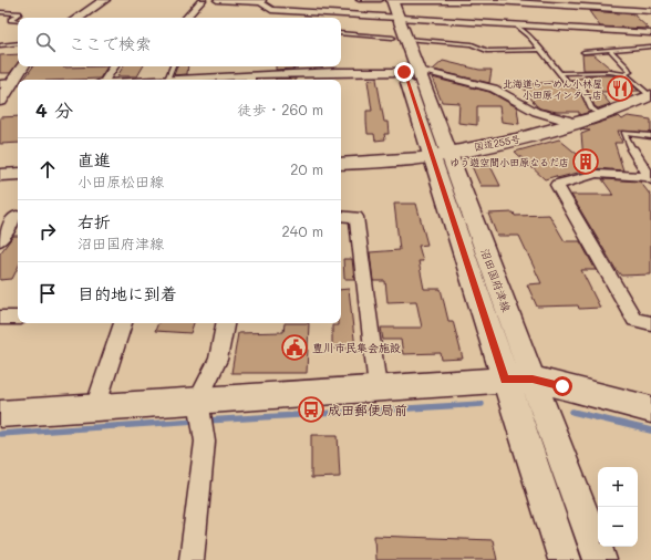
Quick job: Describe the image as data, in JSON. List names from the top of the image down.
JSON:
{
  "streets": {
    "highway": ["国道255号"],
    "main road": ["沼田国府津線"]
  },
  "crossings": [
    ["国道255号", "沼田国府津線"]
  ],
  "places": {
    "restaurant": ["北海道らーめん小林屋 小田原インター店"],
    "building": ["ゆう遊空間小田原なるだ店"],
    "public building": ["豊川市民集会施設"],
    "bus stop": ["成田郵便局前"]
  },
  "page": {
    "search": "ここで検索",
    "heading": ["4 分", "徒歩 · 260 m"],
    "list": [
      ["直進", "小田原松田線", "20 m"],
      ["右折", "沼田国府津線", "240 m"],
      "目的地に到着"
    ],
    "map_buttons": ["+", "−"]
  }
}
